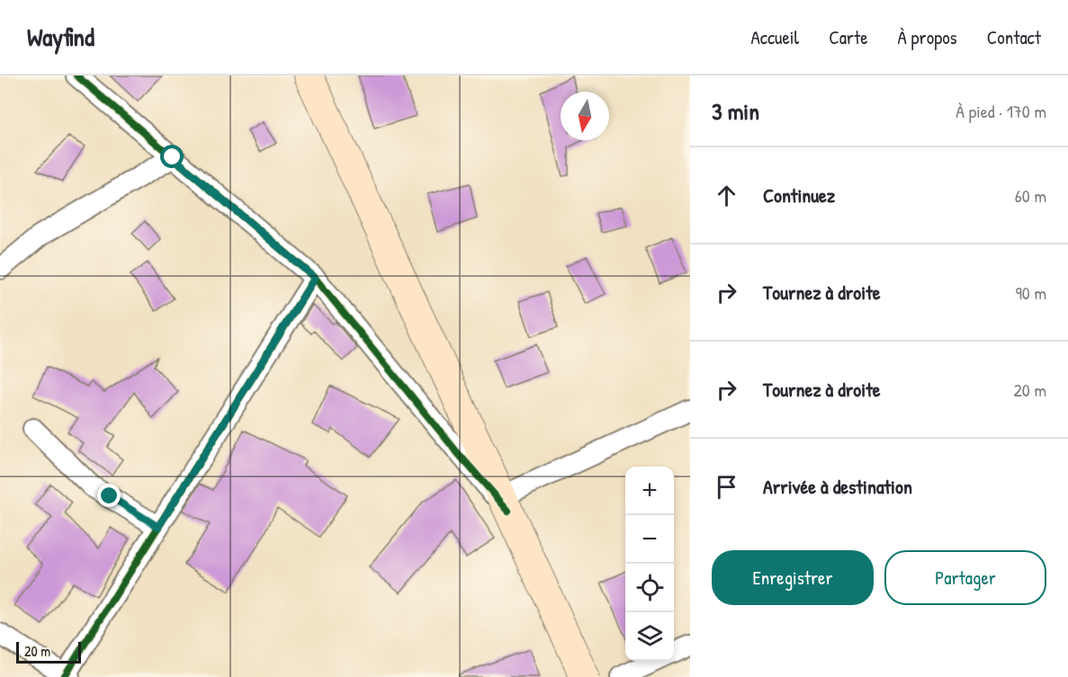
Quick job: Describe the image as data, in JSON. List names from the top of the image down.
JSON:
{
  "scale_bar": "20 m",
  "north": "bottom",
  "page": {
    "header": "Wayfind",
    "nav": [
      "Accueil",
      "Carte",
      "À propos",
      "Contact"
    ],
    "heading": ["3 min", "À pied · 170 m"],
    "list": [
      ["Continuez", "60 m"],
      ["Tournez à droite", "90 m"],
      ["Tournez à droite", "20 m"],
      "Arrivée à destination"
    ],
    "map_buttons": ["+", "−"],
    "buttons": ["Enregistrer", "Partager"],
    "scale": "20 m"
  }
}
